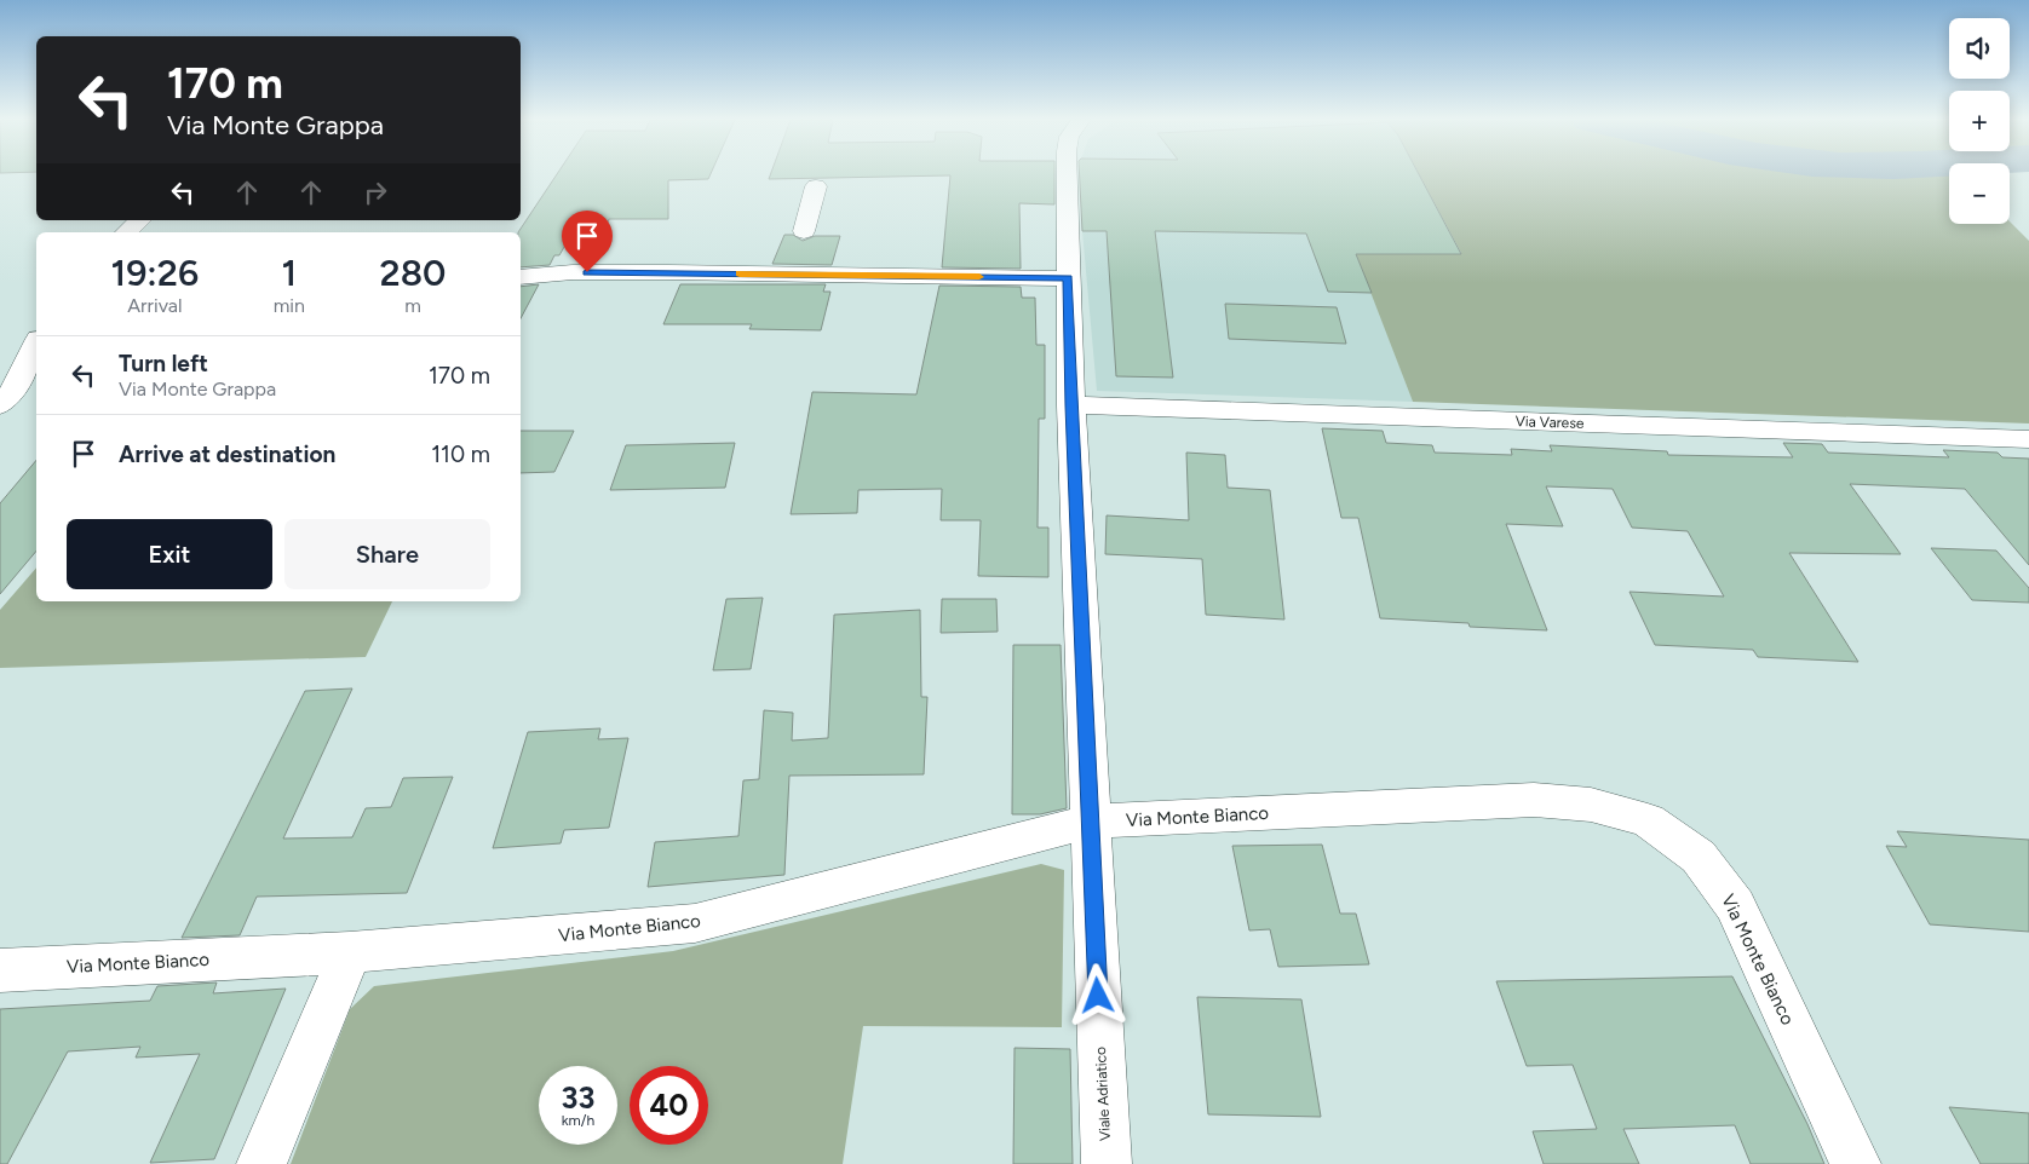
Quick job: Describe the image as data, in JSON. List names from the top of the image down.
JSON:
{
  "streets": {
    "street": ["Via Varese", "Via Monte Bianco", "Viale Adriatico"]
  },
  "crossings": [
    ["Via Varese", "Viale Adriatico"],
    ["Via Monte Bianco", "Viale Adriatico"]
  ],
  "page": {
    "map_buttons": ["+", "−"],
    "turn": ["170 m", "Via Monte Grappa"],
    "eta": [
      "19:26",
      "Arrival",
      "1",
      "min",
      "280",
      "m"
    ],
    "list": [
      {
        "name": "Turn left",
        "note": "Via Monte Grappa",
        "value": "170 m"
      },
      {
        "name": "Arrive at destination",
        "value": "110 m"
      }
    ],
    "buttons": ["Exit", "Share"],
    "speed": "33 km/h",
    "limit": "40"
  }
}
